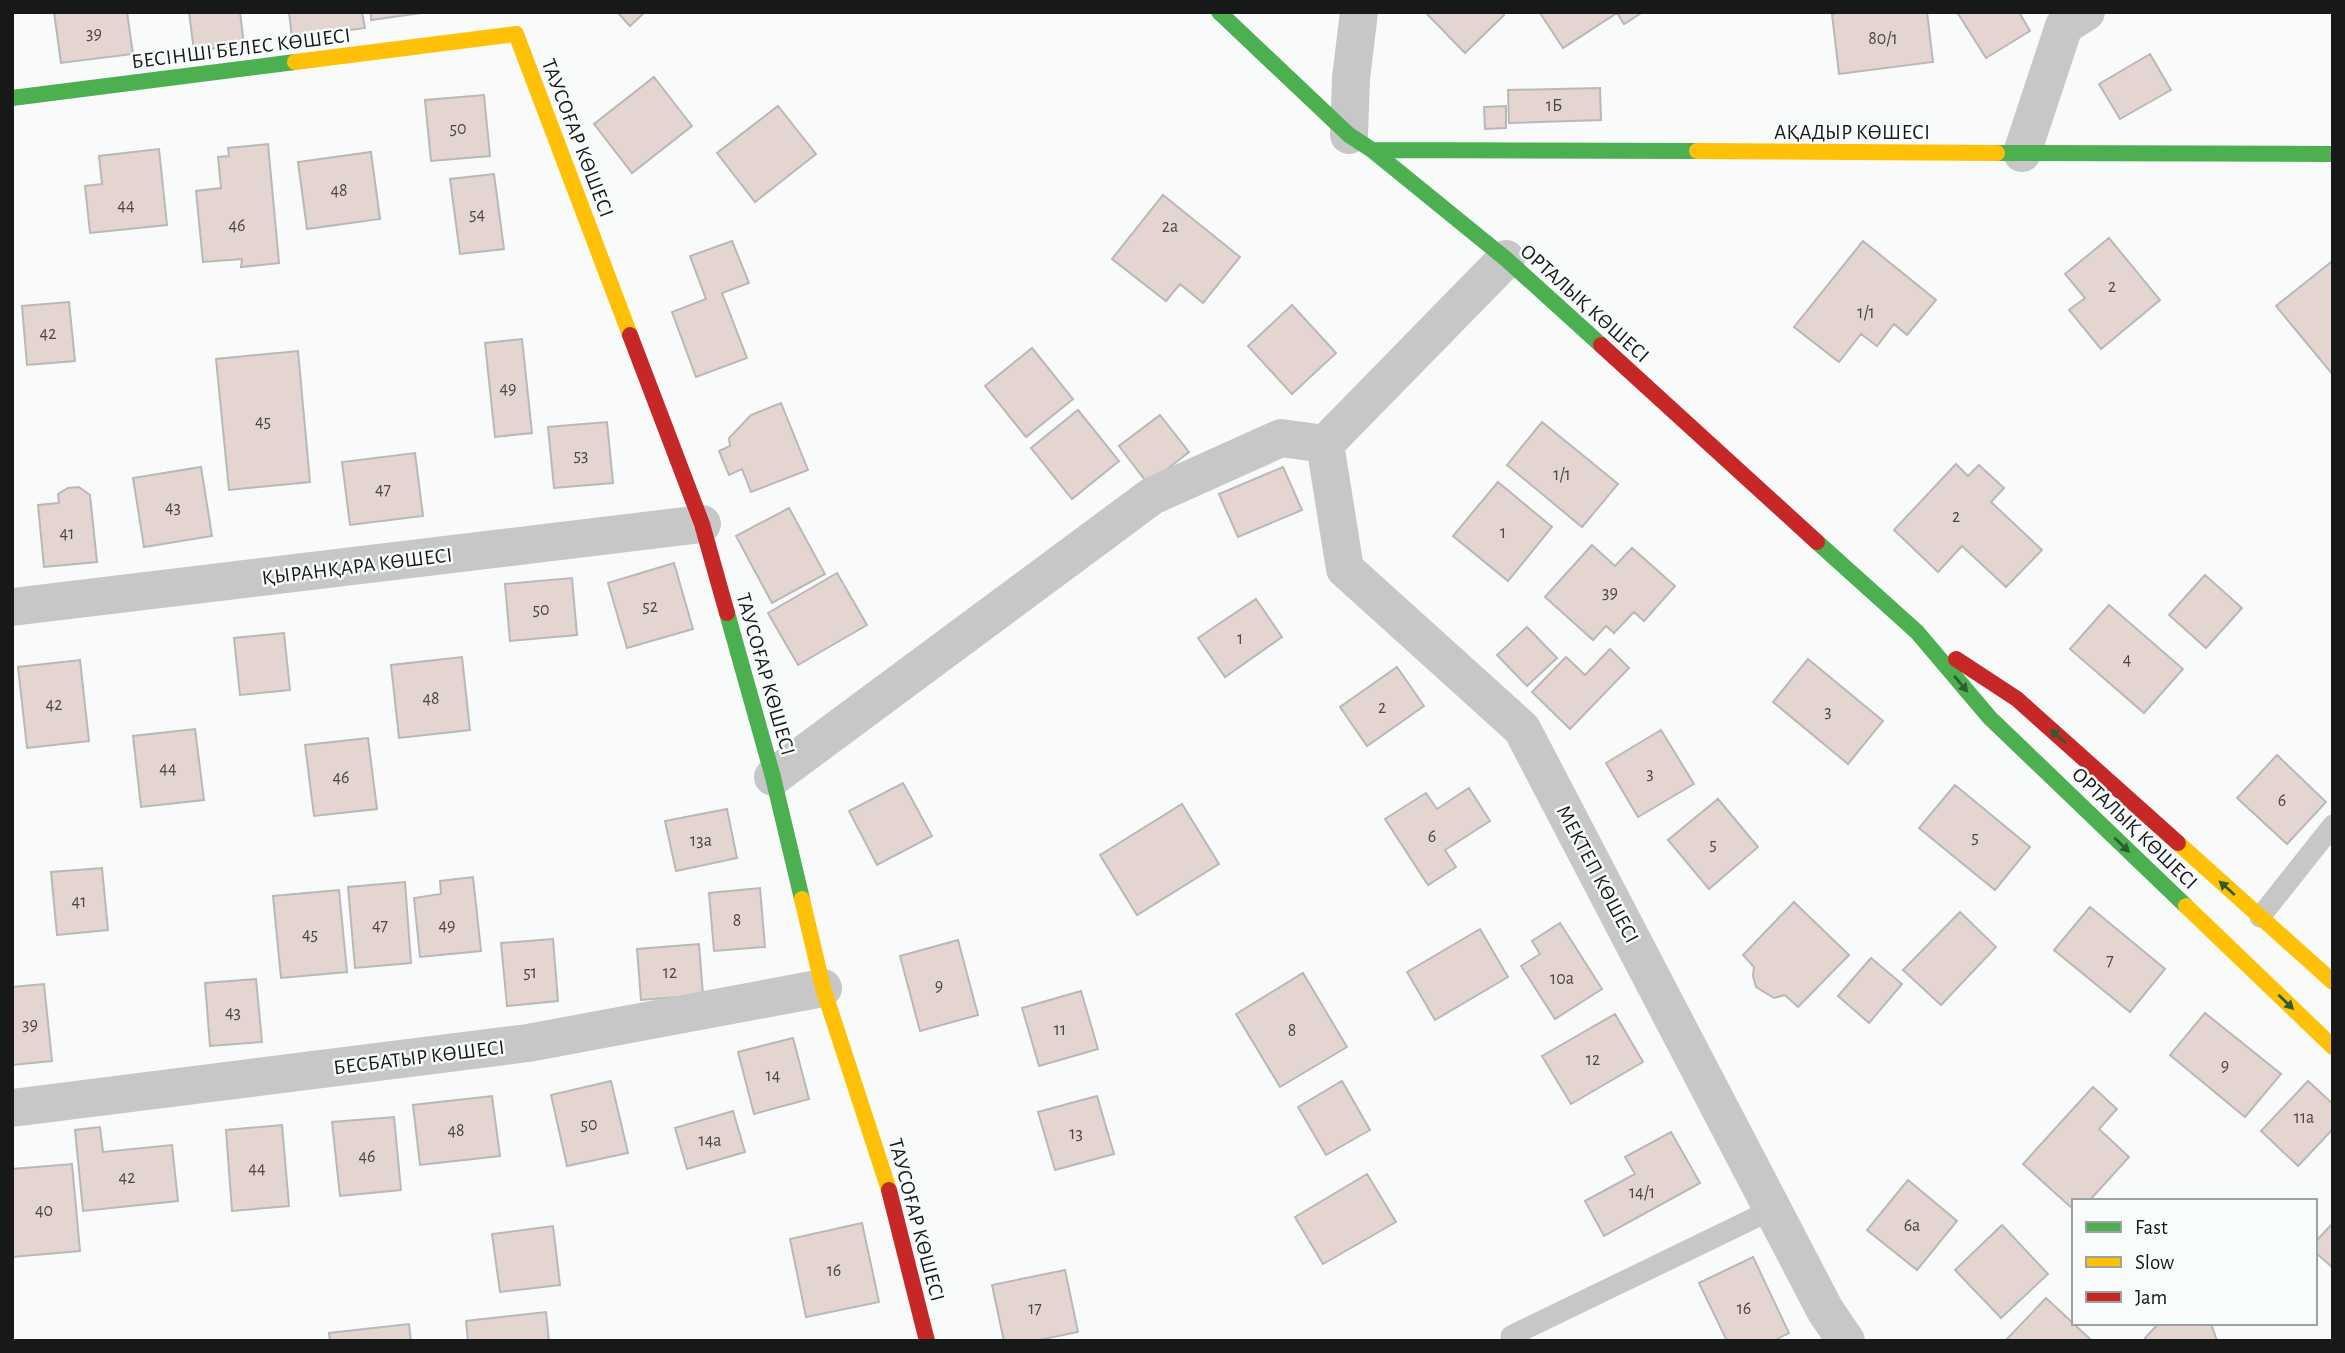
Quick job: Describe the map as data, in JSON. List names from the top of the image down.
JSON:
{
  "streets": {
    "street": [
      "БЕСІНШІ БЕЛЕС КӨШЕСІ",
      "АҚАДЫР КӨШЕСІ",
      "ТАУCОҒАР КӨШЕСІ",
      "ОРТАЛЫҚ КӨШЕСІ",
      "ҚЫРАНҚАРА КӨШЕСІ",
      "МЕКТЕП КӨШЕСІ",
      "БЕСБАТЫР КӨШЕСІ"
    ]
  },
  "crossings": [
    ["БЕСІНШІ БЕЛЕС КӨШЕСІ", "ТАУCОҒАР КӨШЕСІ"],
    ["АҚАДЫР КӨШЕСІ", "ОРТАЛЫҚ КӨШЕСІ"],
    ["ТАУCОҒАР КӨШЕСІ", "ҚЫРАНҚАРА КӨШЕСІ"],
    ["ТАУCОҒАР КӨШЕСІ", "БЕСБАТЫР КӨШЕСІ"]
  ],
  "house_numbers": [
    "39",
    "80/1",
    "1Б",
    "50",
    "48",
    "44",
    "54",
    "46",
    "2а",
    "2",
    "1/1",
    "42",
    "49",
    "45",
    "53",
    "1/1",
    "47",
    "43",
    "2",
    "1",
    "41",
    "39",
    "52",
    "50",
    "1",
    "4",
    "48",
    "42",
    "2",
    "3",
    "44",
    "3",
    "46",
    "6",
    "6",
    "5",
    "13а",
    "5",
    "41",
    "8",
    "47",
    "49",
    "45",
    "7",
    "51",
    "12",
    "10а",
    "9",
    "43",
    "39",
    "11",
    "8",
    "12",
    "9",
    "14",
    "11а",
    "50",
    "48",
    "13",
    "14а",
    "46",
    "44",
    "42",
    "14/1",
    "40",
    "6а",
    "16",
    "17",
    "16"
  ],
  "legend": ["Fast", "Slow", "Jam"]
}
